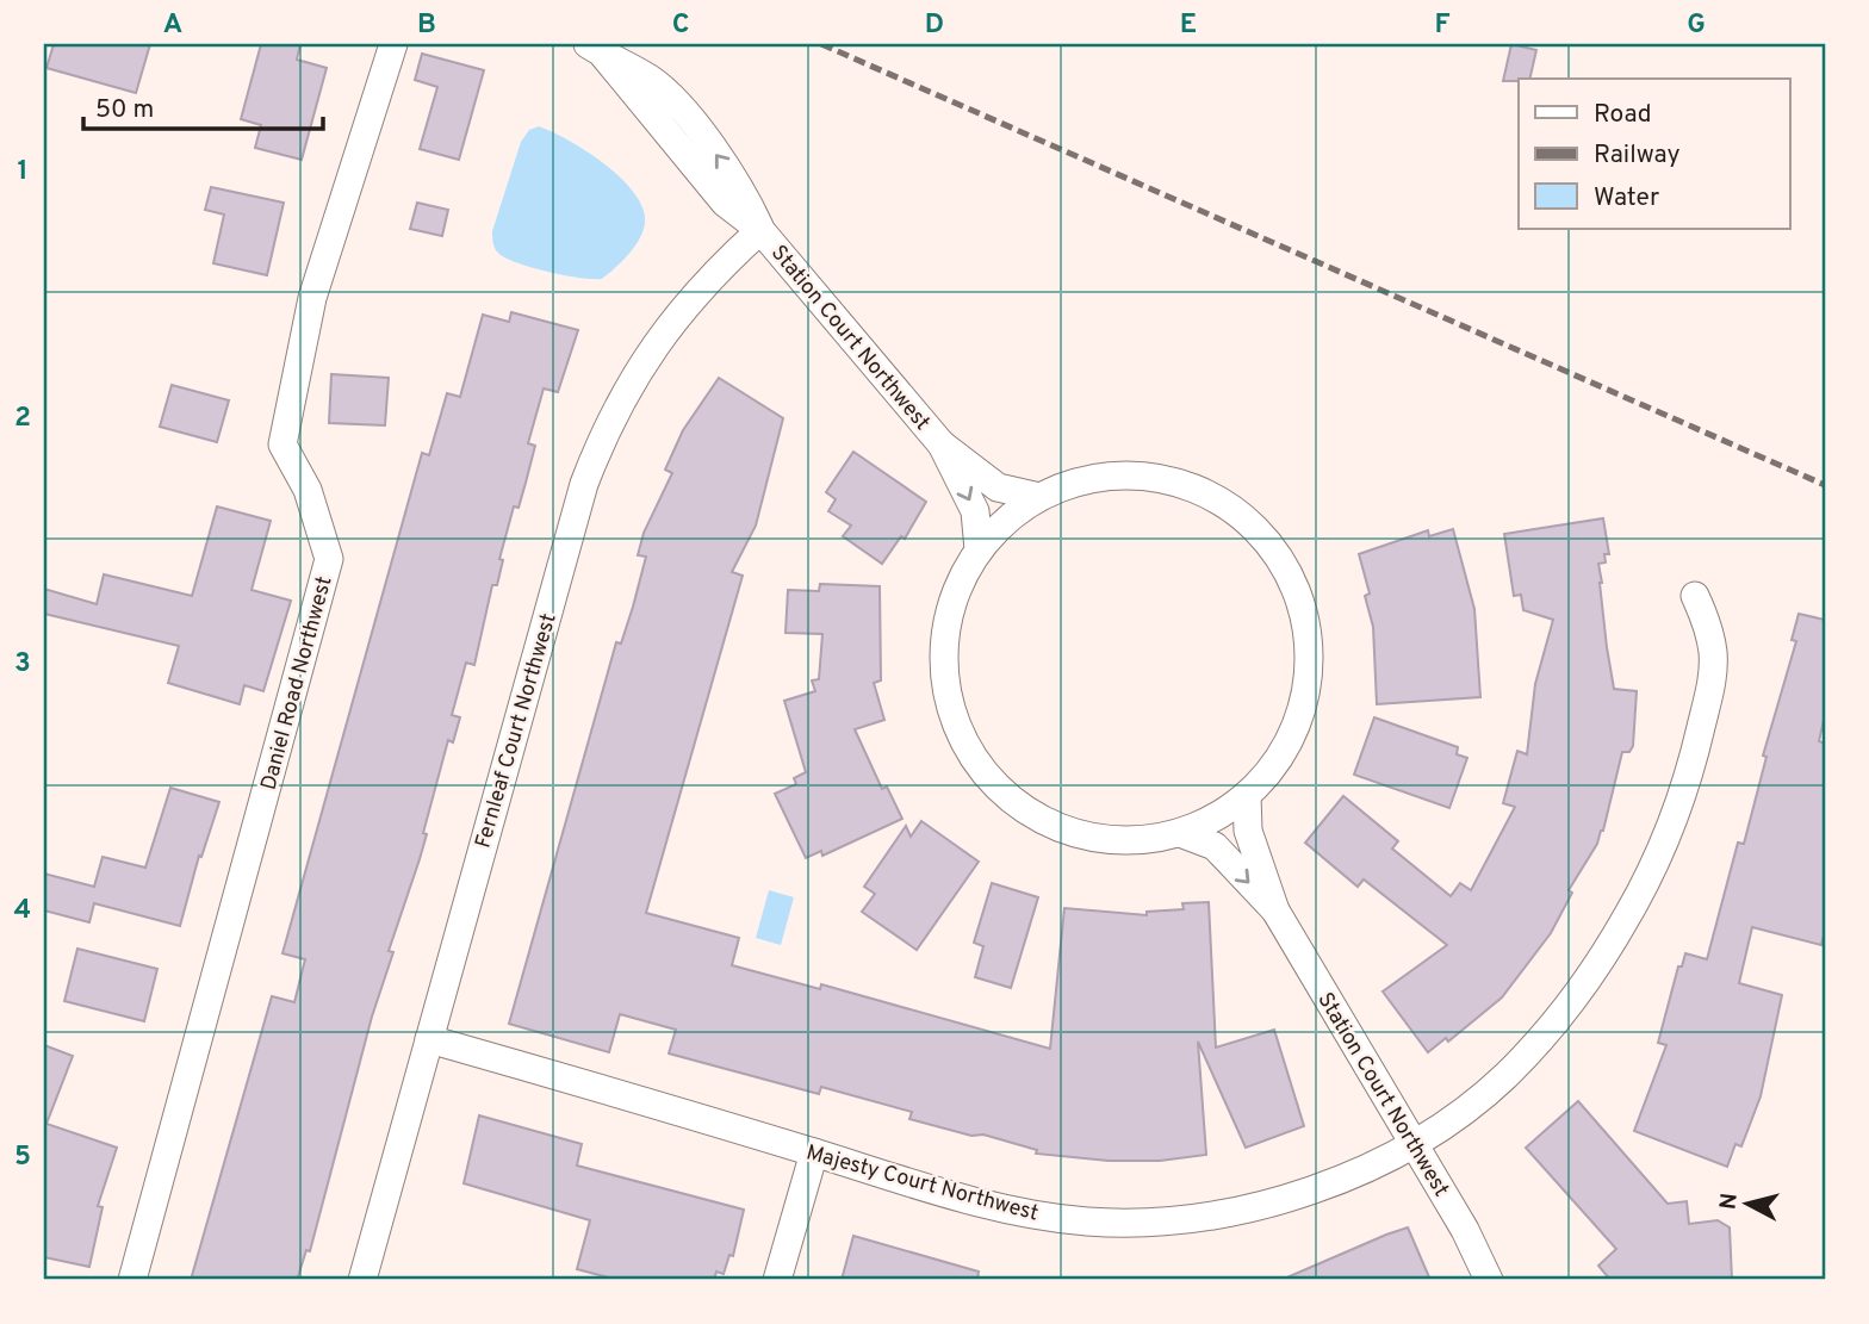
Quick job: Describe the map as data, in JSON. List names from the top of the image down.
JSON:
{
  "streets": {
    "street": [
      "Station Court Northwest",
      "Daniel Road Northwest",
      "Fernleaf Court Northwest",
      "Majesty Court Northwest"
    ]
  },
  "crossings": [
    ["Station Court Northwest", "Fernleaf Court Northwest"],
    ["Station Court Northwest", "Majesty Court Northwest"],
    ["Fernleaf Court Northwest", "Majesty Court Northwest"]
  ],
  "legend": ["Road", "Railway", "Water"],
  "scale_bar": "50 m",
  "north": "left",
  "grid": {
    "columns": [
      "A",
      "B",
      "C",
      "D",
      "E",
      "F",
      "G"
    ],
    "rows": [
      "1",
      "2",
      "3",
      "4",
      "5"
    ]
  }
}
